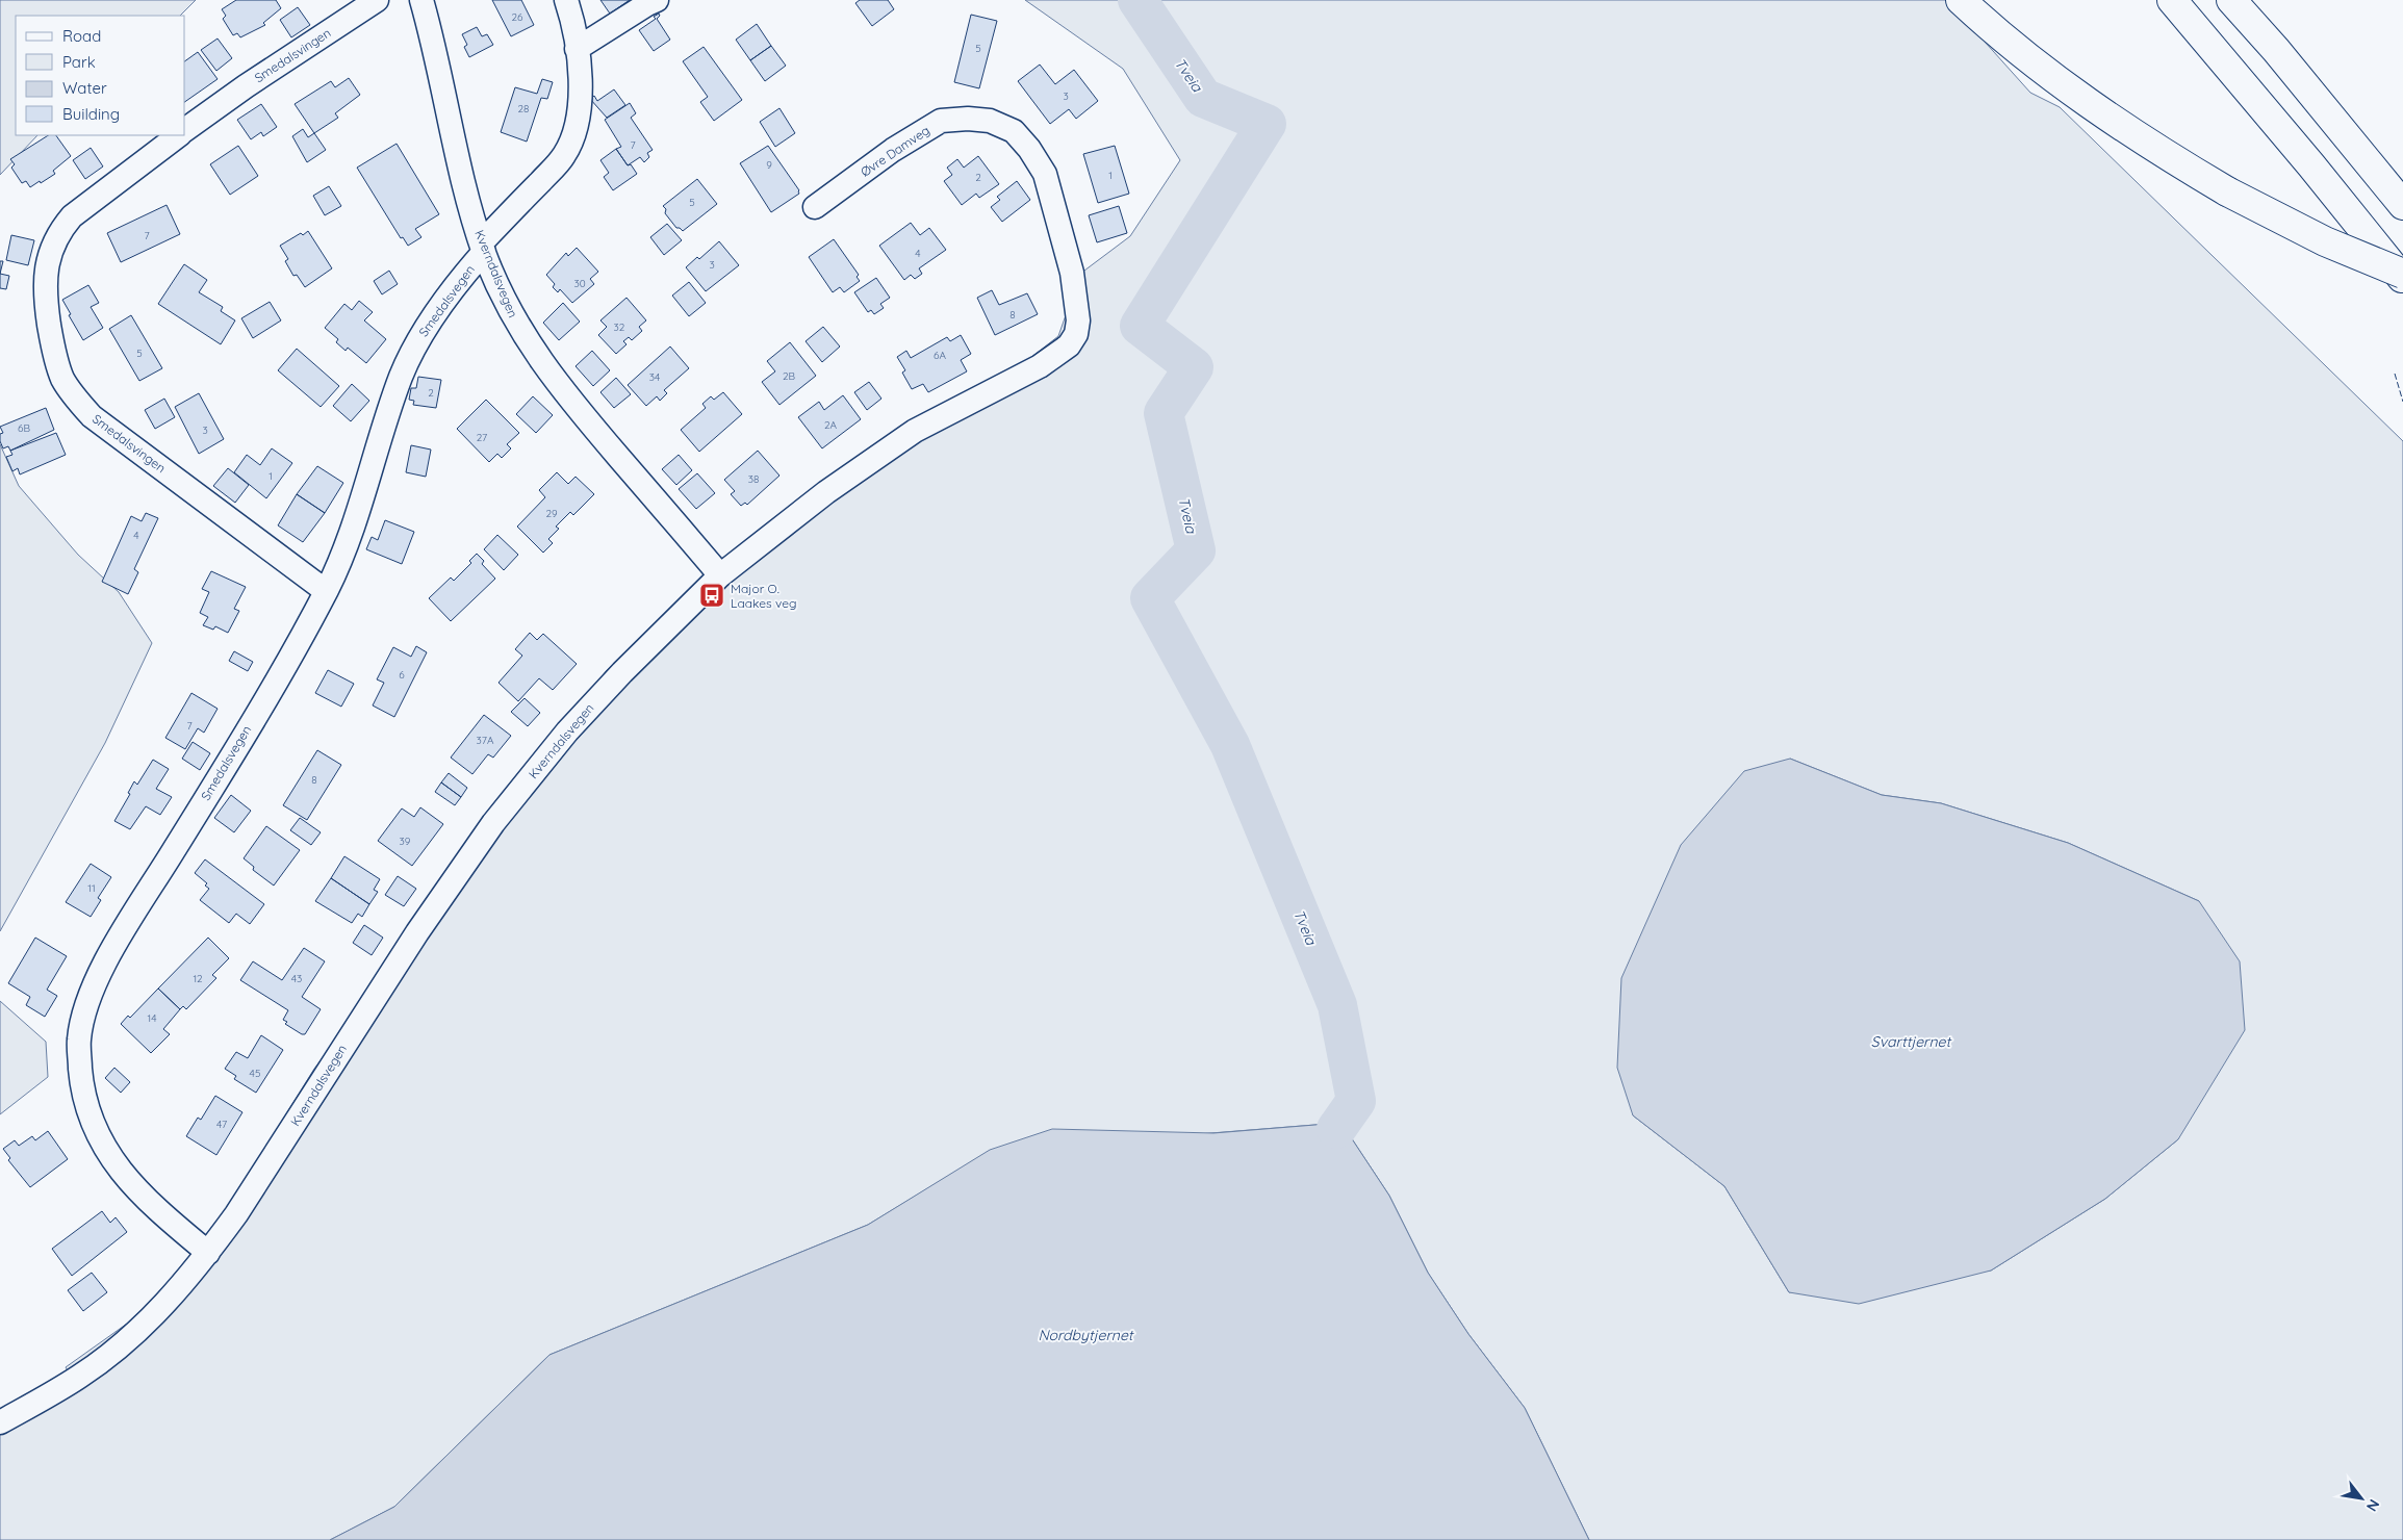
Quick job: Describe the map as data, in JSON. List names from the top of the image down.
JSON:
{
  "streets": {
    "street": [
      "Smedalsvingen",
      "Øvre Damveg",
      "Kverndalsvegen",
      "Smedalsvegen"
    ]
  },
  "crossings": [
    ["Smedalsvingen", "Smedalsvegen"],
    ["Øvre Damveg", "Kverndalsvegen"],
    ["Kverndalsvegen", "Smedalsvegen"]
  ],
  "water": ["Tveia", "Svarttjernet", "Nordbytjernet"],
  "places": {
    "bus stop": ["Major O. Laakes veg"]
  },
  "house_numbers": [
    "26",
    "5",
    "3",
    "28",
    "7",
    "9",
    "1",
    "2",
    "5",
    "7",
    "4",
    "3",
    "30",
    "8",
    "32",
    "5",
    "6A",
    "2B",
    "34",
    "2",
    "2A",
    "6B",
    "3",
    "27",
    "1",
    "38",
    "29",
    "4",
    "6",
    "7",
    "37A",
    "8",
    "39",
    "11",
    "12",
    "43",
    "14",
    "45",
    "47"
  ],
  "legend": [
    "Road",
    "Park",
    "Water",
    "Building"
  ],
  "north": "bottom right"
}
